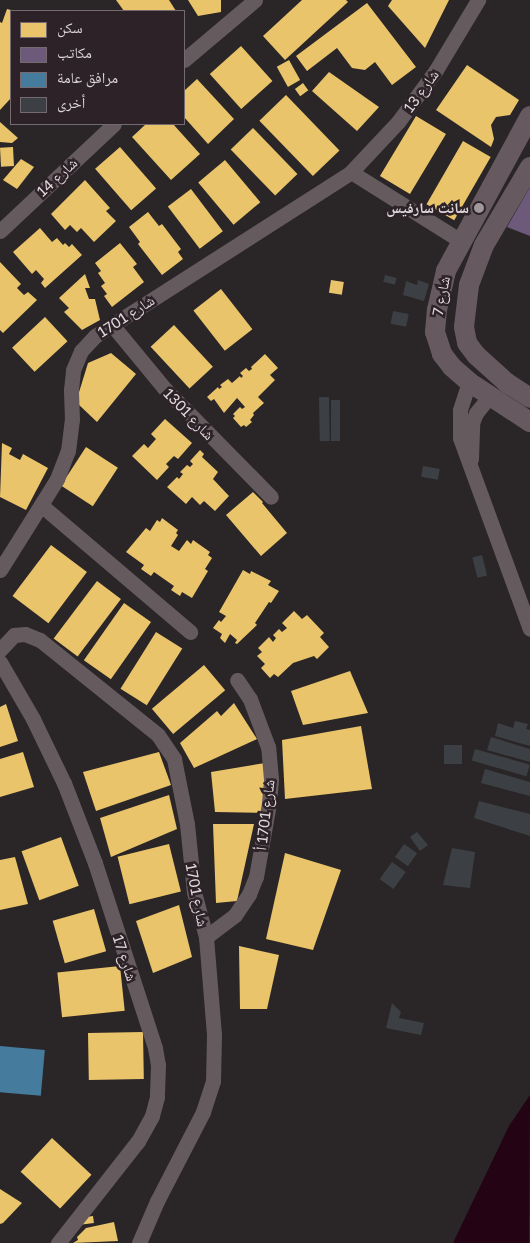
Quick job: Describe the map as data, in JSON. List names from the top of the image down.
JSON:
{
  "streets": {
    "main road": ["شارع 7"],
    "street": [
      "شارع 13",
      "شارع 14",
      "شارع 1701",
      "شارع 1301",
      "شارع 1701 أ",
      "شارع 17"
    ]
  },
  "crossings": [
    ["شارع 13", "شارع 1701"],
    ["شارع 1701", "شارع 1301"],
    ["شارع 1701", "شارع 1701 أ"]
  ],
  "places": ["سانت سارفيس"],
  "legend": [
    "سكن",
    "مكاتب",
    "مرافق عامة",
    "أخرى"
  ]
}
